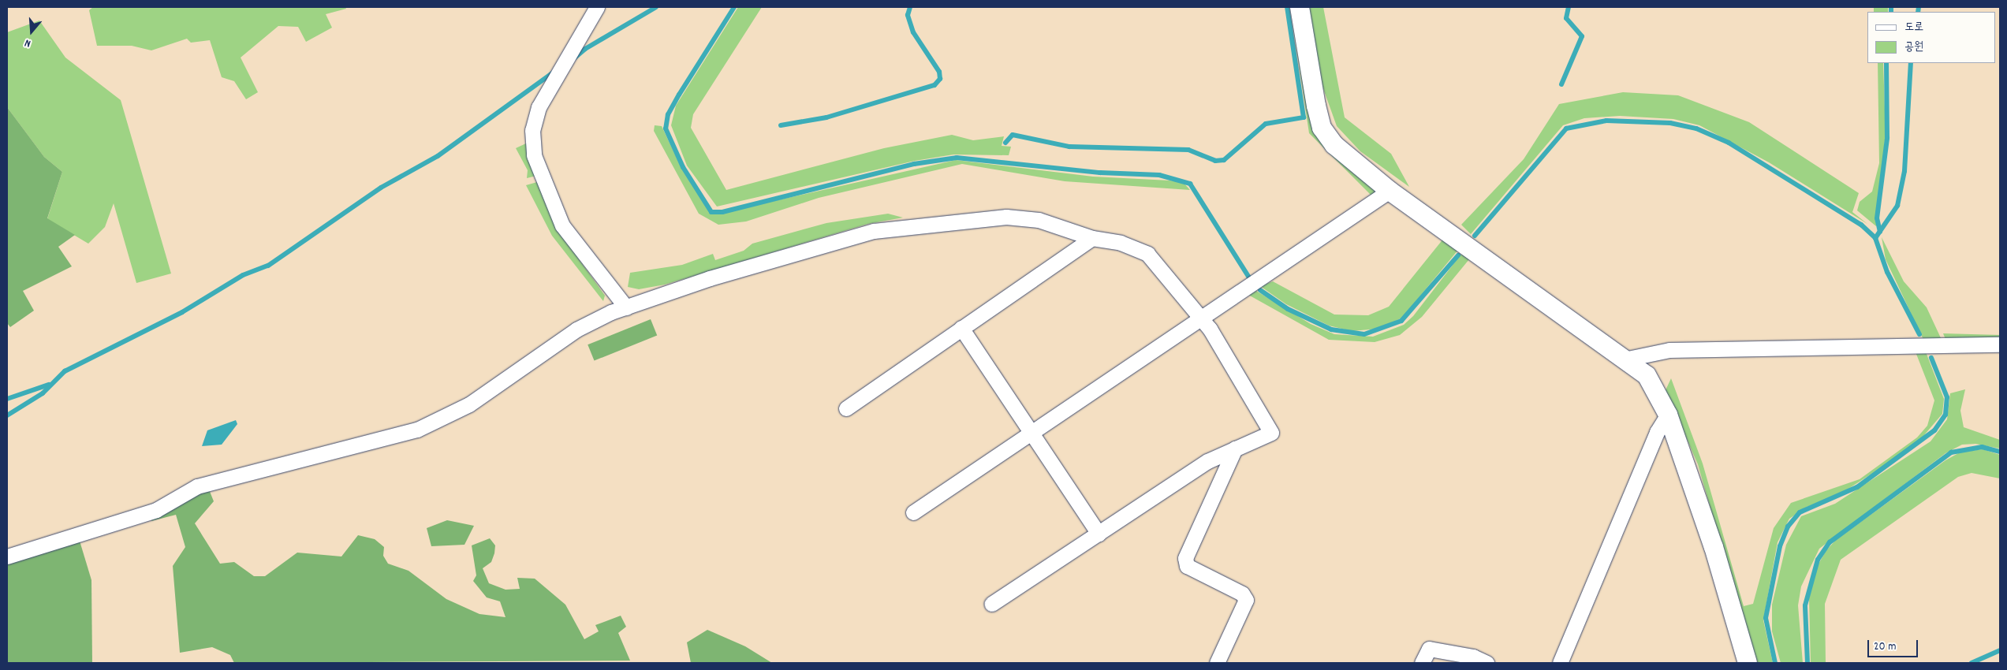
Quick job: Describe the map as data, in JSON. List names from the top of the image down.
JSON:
{
  "legend": ["도로", "공원"],
  "scale_bar": "20 m",
  "north": "bottom"
}
